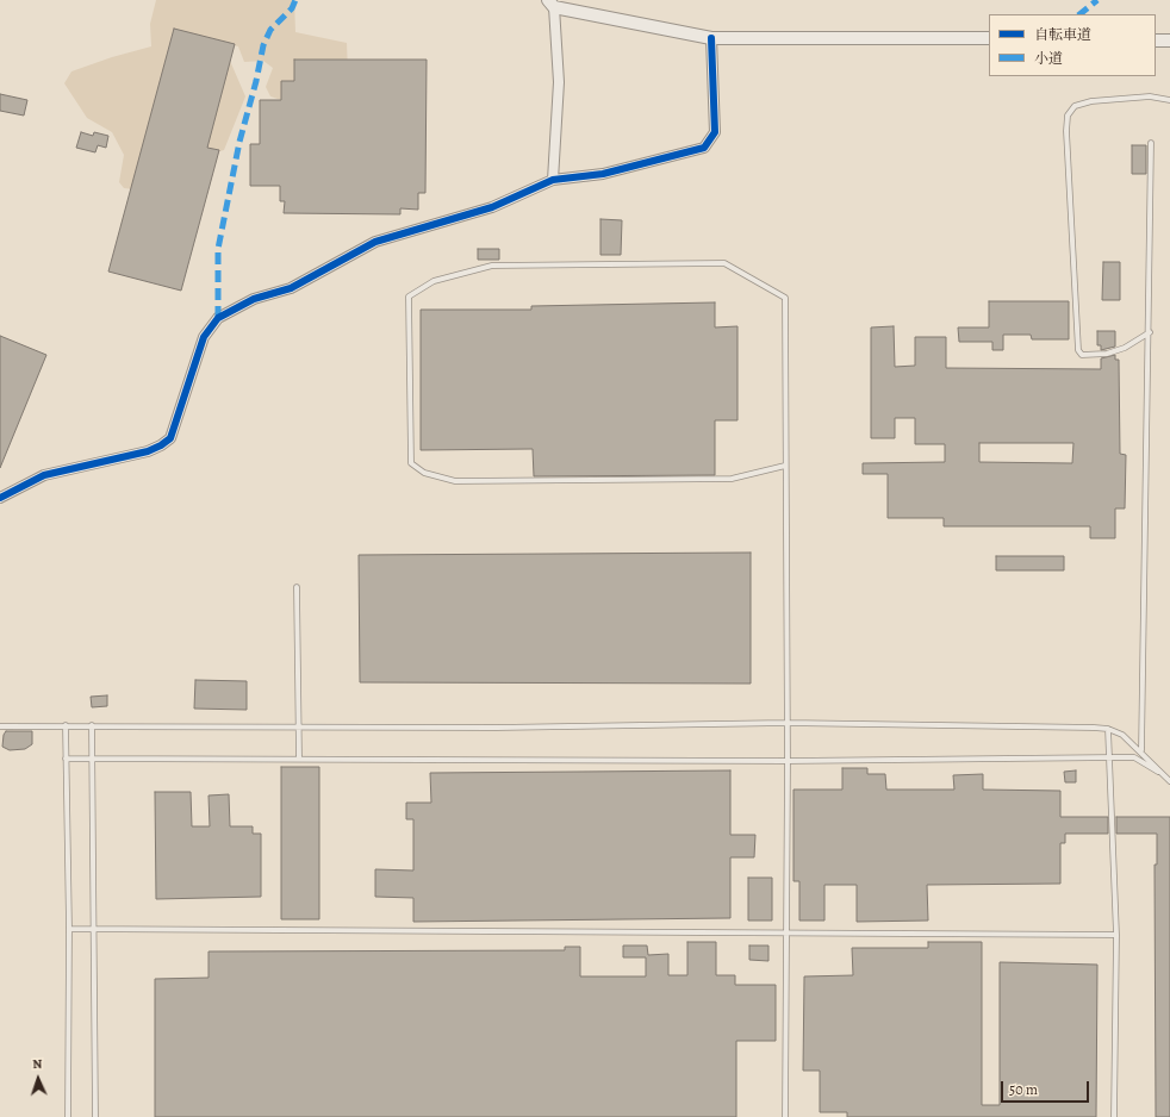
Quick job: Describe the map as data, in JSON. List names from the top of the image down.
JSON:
{
  "legend": ["自転車道", "小道"],
  "scale_bar": "50 m",
  "north": "top"
}
